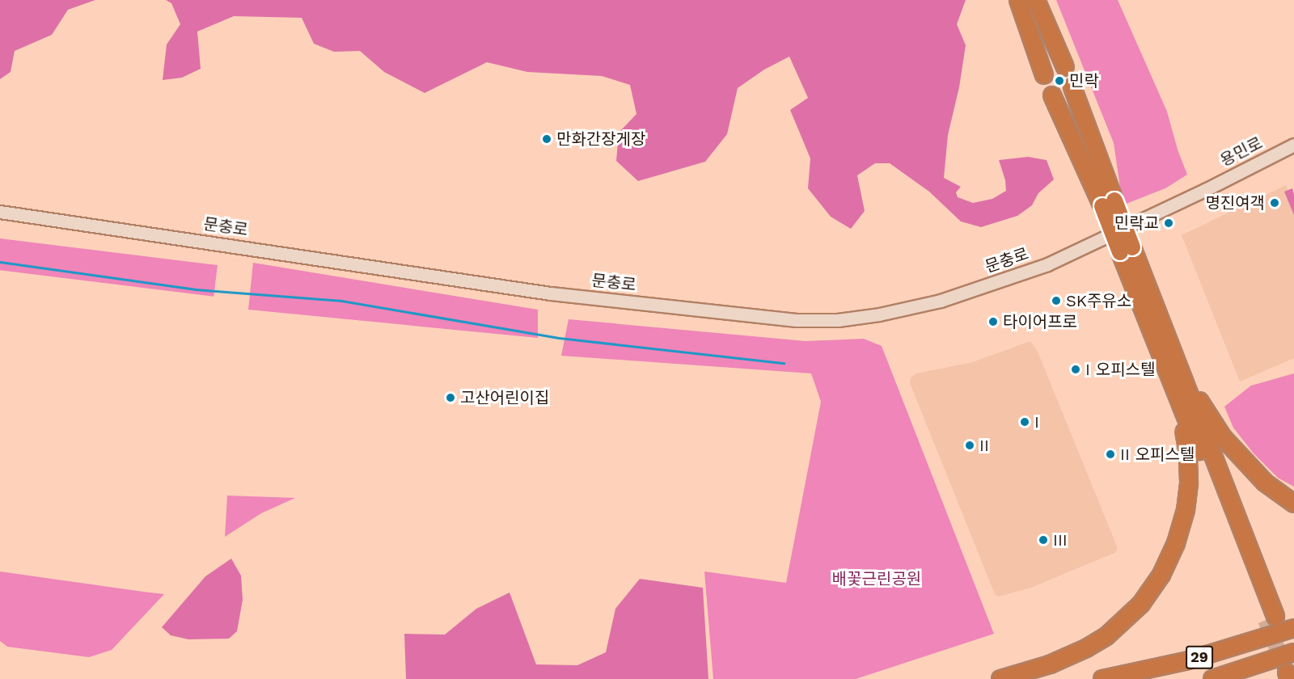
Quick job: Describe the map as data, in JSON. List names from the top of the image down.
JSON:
{
  "streets": {
    "highway": ["29"],
    "street": ["용민로", "문충로"]
  },
  "crossings": [
    ["용민로", "문충로"]
  ],
  "parks": ["배꽃근린공원"],
  "places": [
    "민락",
    "만화간장게장",
    "명진여객",
    "민락교",
    "SK주유소",
    "타이어프로",
    "I 오피스텔",
    "고산어린이집",
    "I",
    "II",
    "II 오피스텔",
    "III"
  ]
}
